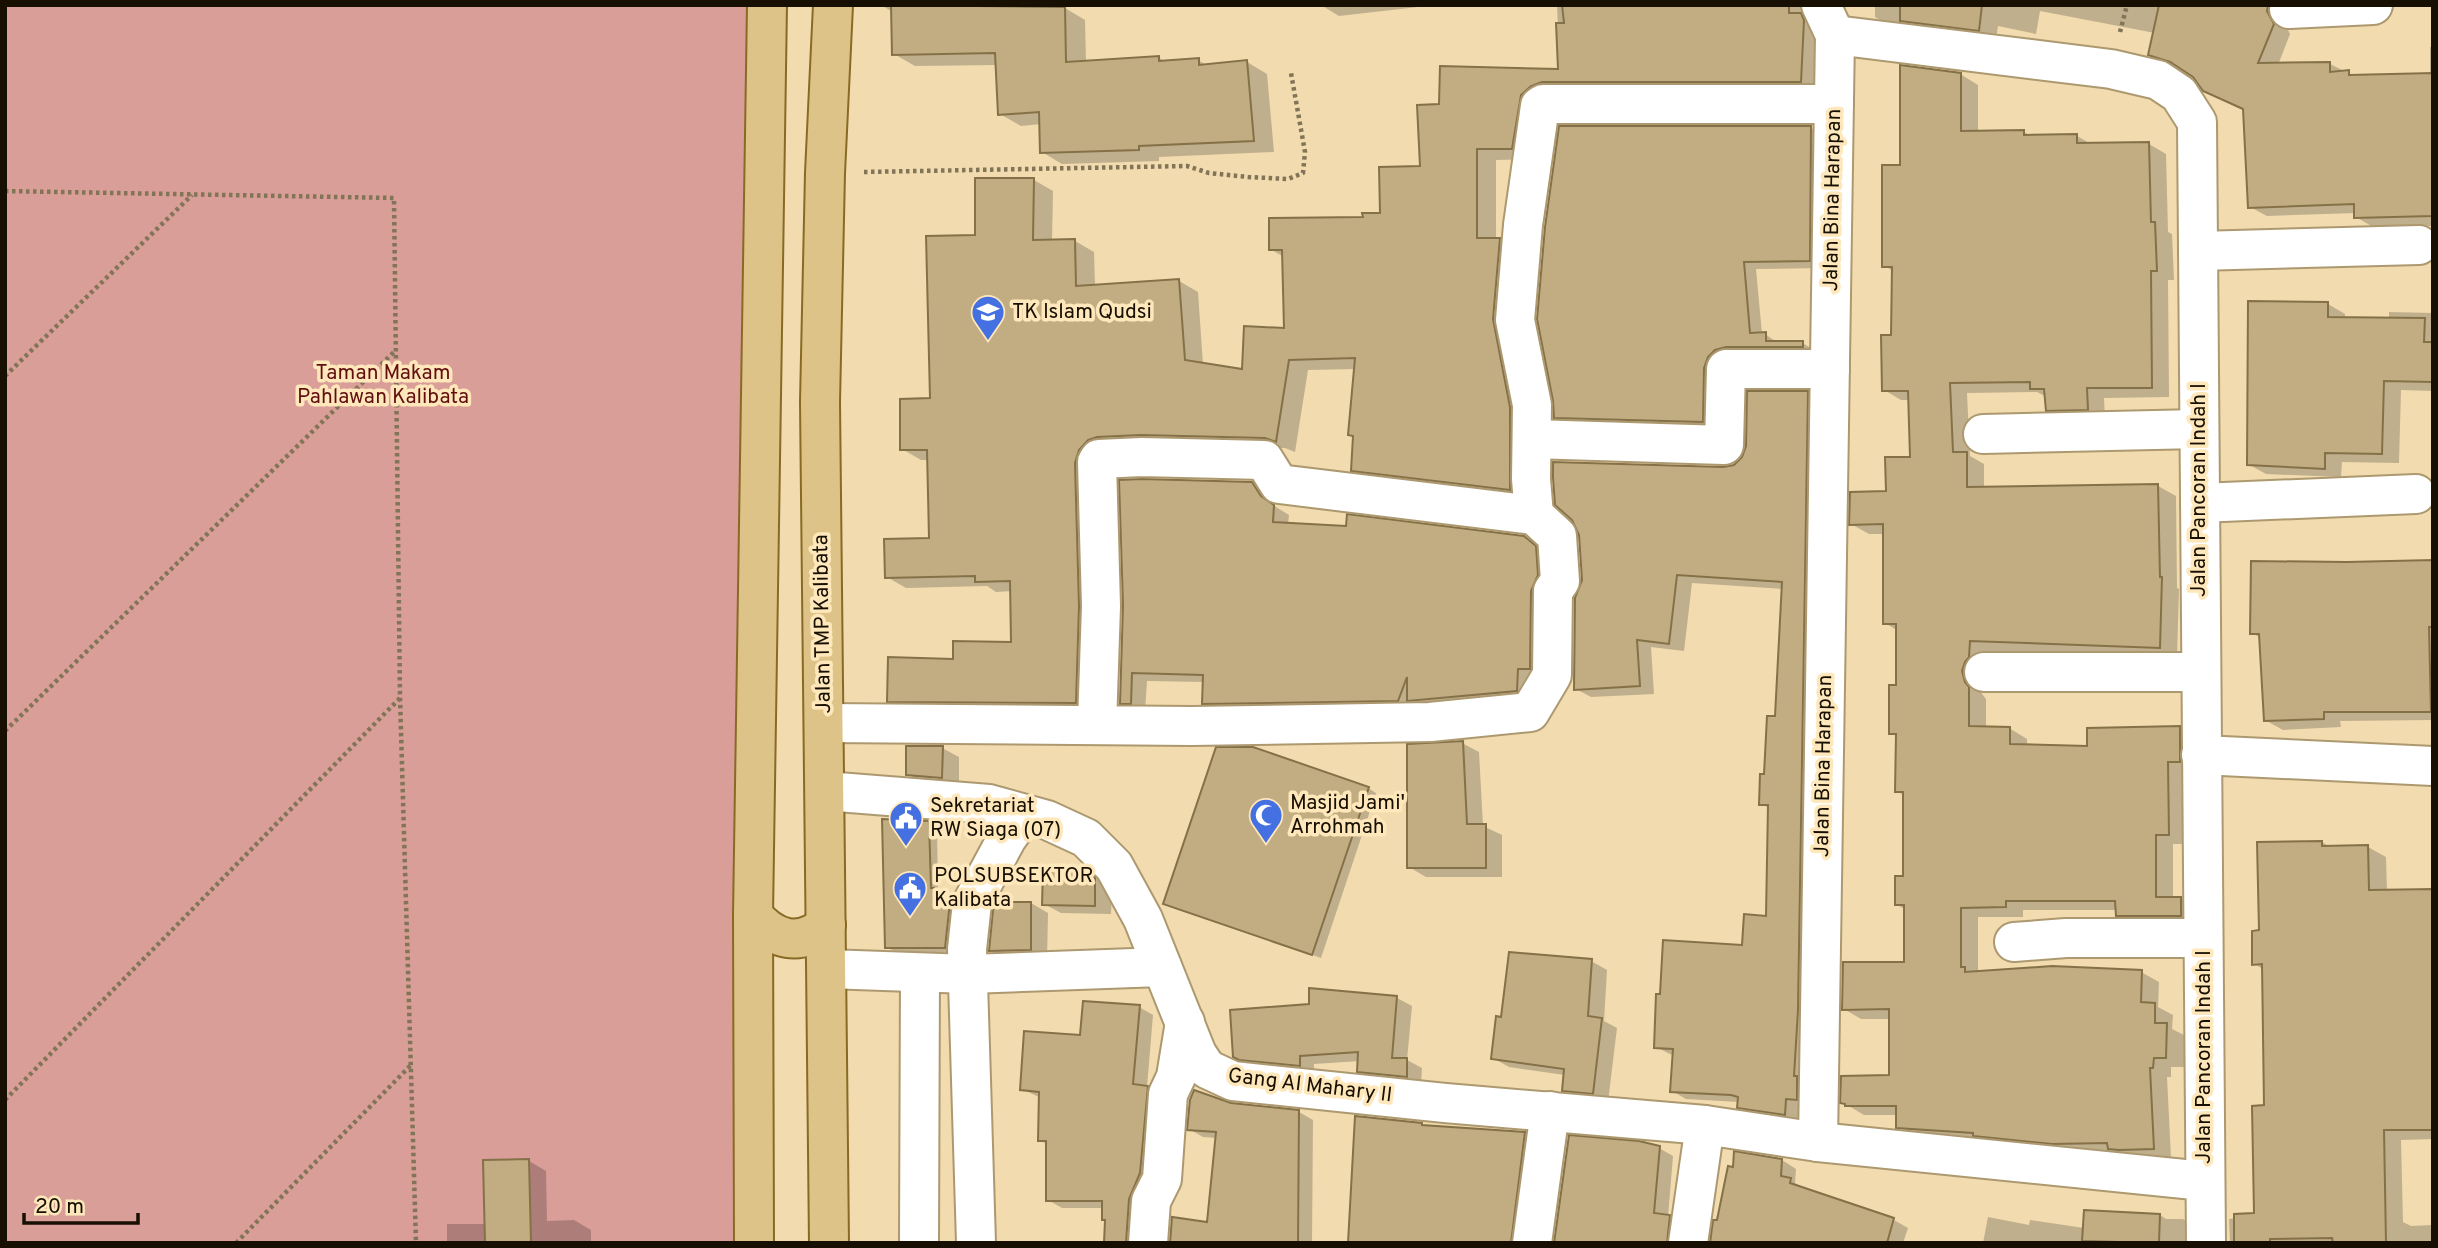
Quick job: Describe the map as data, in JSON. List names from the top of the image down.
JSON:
{
  "streets": {
    "main road": ["Jalan TMP Kalibata"],
    "street": ["Jalan Bina Harapan", "Jalan Pancoran Indah I", "Gang Al Mahary II"]
  },
  "crossings": [
    ["Jalan Bina Harapan", "Jalan Pancoran Indah I"],
    ["Jalan Bina Harapan", "Gang Al Mahary II"],
    ["Jalan TMP Kalibata", "Gang Al Mahary II"]
  ],
  "parks": ["Taman Makam Pahlawan Kalibata"],
  "places": {
    "school or university": ["TK Islam Qudsi"],
    "mosque": ["Masjid Jami' Arrohmah"],
    "public building": ["Sekretariat RW Siaga (07)", "POLSUBSEKTOR Kalibata"]
  },
  "scale_bar": "20 m"
}
